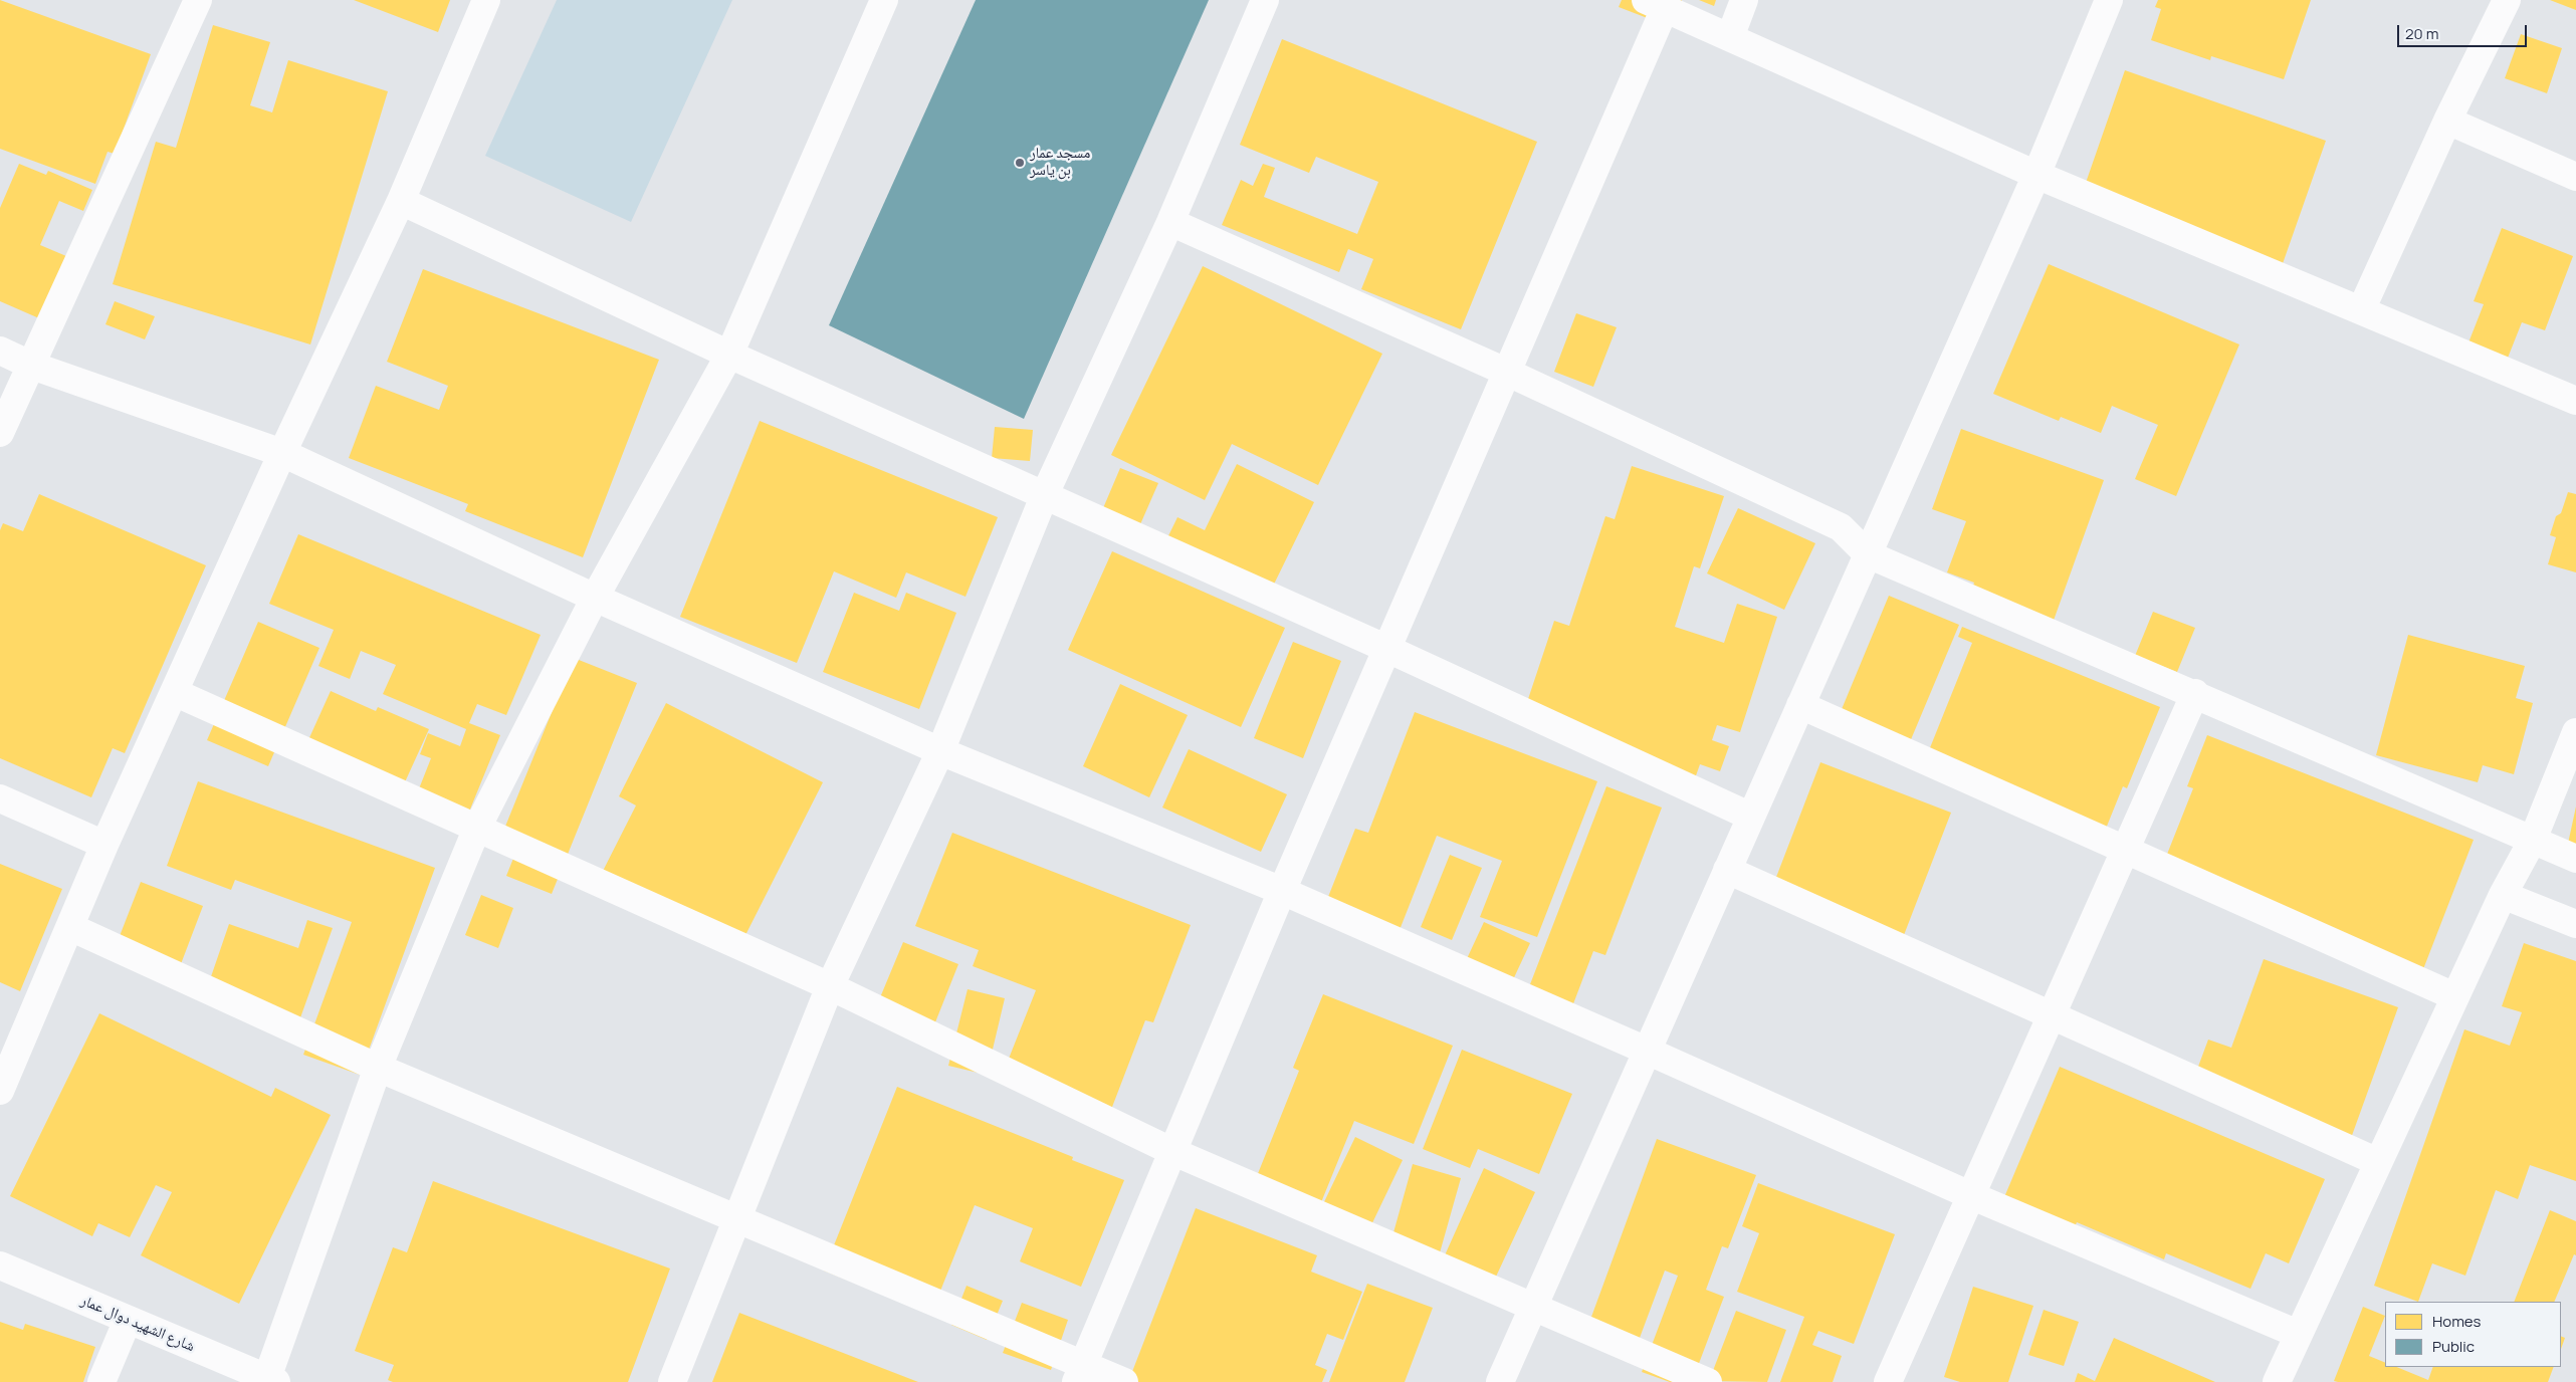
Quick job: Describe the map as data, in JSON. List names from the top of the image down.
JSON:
{
  "streets": {
    "street": ["شارع الشهيد دوال عمار"]
  },
  "places": ["مسجد عمار بن ياسر"],
  "legend": ["Homes", "Public"],
  "scale_bar": "20 m"
}
